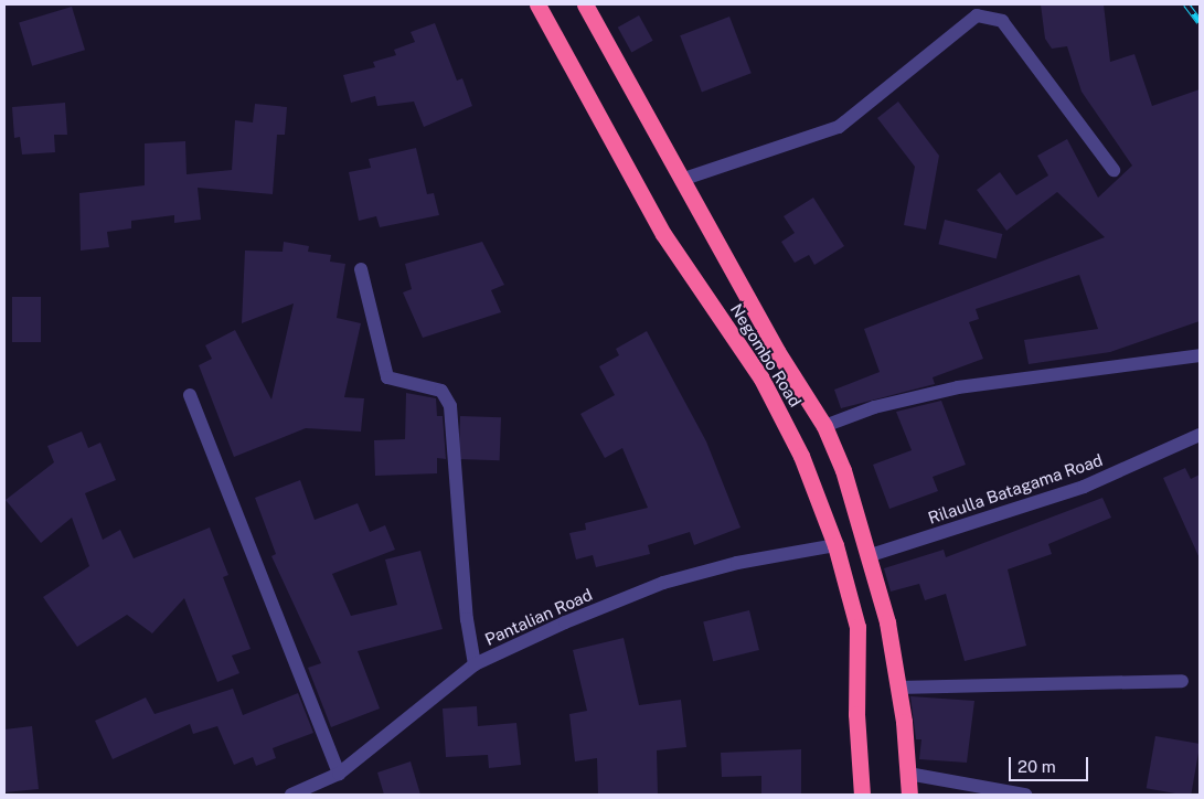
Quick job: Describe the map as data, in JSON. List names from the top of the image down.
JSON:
{
  "streets": {
    "highway": ["Negombo Road"],
    "street": ["Rilaulla Batagama Road", "Pantalian Road"]
  },
  "crossings": [
    ["Negombo Road", "Rilaulla Batagama Road"],
    ["Negombo Road", "Pantalian Road"]
  ],
  "scale_bar": "20 m"
}
